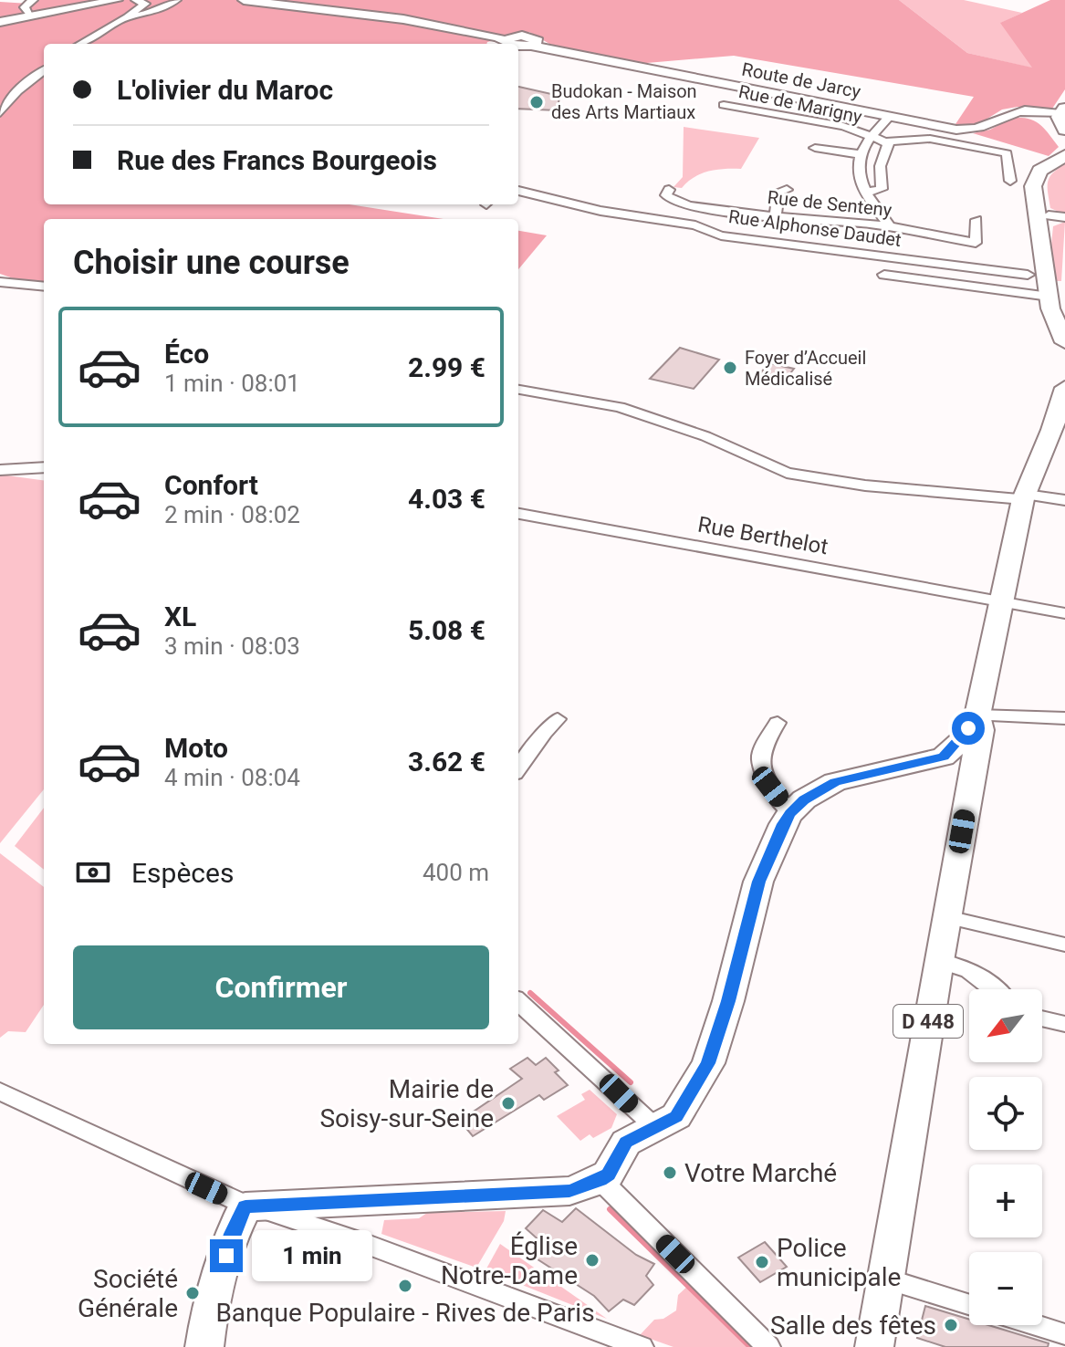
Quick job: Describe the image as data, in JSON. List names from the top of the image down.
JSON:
{
  "streets": {
    "main road": ["D 448"],
    "street": [
      "Route de Jarcy",
      "Rue de Marigny",
      "Rue de Senteny",
      "Rue Alphonse Daudet",
      "Rue Berthelot"
    ]
  },
  "places": [
    "Budokan - Maison des Arts Martiaux",
    "Foyer d’Accueil Médicalisé",
    "Mairie de Soisy-sur-Seine",
    "Votre Marché",
    "Église Notre-Dame",
    "Police municipale",
    "Banque Populaire - Rives de Paris",
    "Société Générale",
    "Salle des fêtes"
  ],
  "north": "bottom left",
  "page": {
    "banner": ["L'olivier du Maroc", "Rue des Francs Bourgeois"],
    "heading": "Choisir une course",
    "list": [
      {
        "name": "Éco",
        "note": "1 min · 08:01",
        "value": "2.99 €"
      },
      {
        "name": "Confort",
        "note": "2 min · 08:02",
        "value": "4.03 €"
      },
      {
        "name": "XL",
        "note": "3 min · 08:03",
        "value": "5.08 €"
      },
      {
        "name": "Moto",
        "note": "4 min · 08:04",
        "value": "3.62 €"
      }
    ],
    "pay": ["Espèces", "400 m"],
    "buttons": "Confirmer",
    "map_buttons": ["+", "−"],
    "bubble": "1 min"
  }
}
